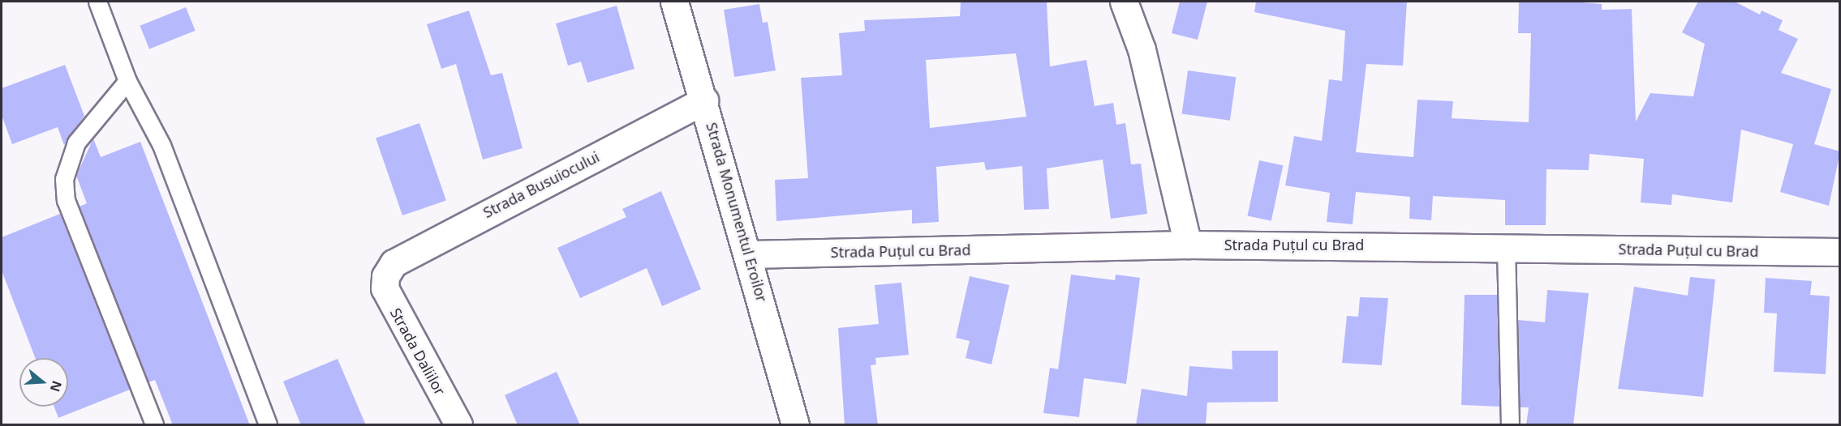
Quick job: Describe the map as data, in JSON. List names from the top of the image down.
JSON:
{
  "streets": {
    "street": [
      "Strada Busuiocului",
      "Strada Monumentul Eroilor",
      "Strada Puțul cu Brad",
      "Strada Daliilor"
    ]
  },
  "crossings": [
    ["Strada Busuiocului", "Strada Monumentul Eroilor"],
    ["Strada Busuiocului", "Strada Daliilor"],
    ["Strada Monumentul Eroilor", "Strada Puțul cu Brad"]
  ],
  "north": "right"
}
